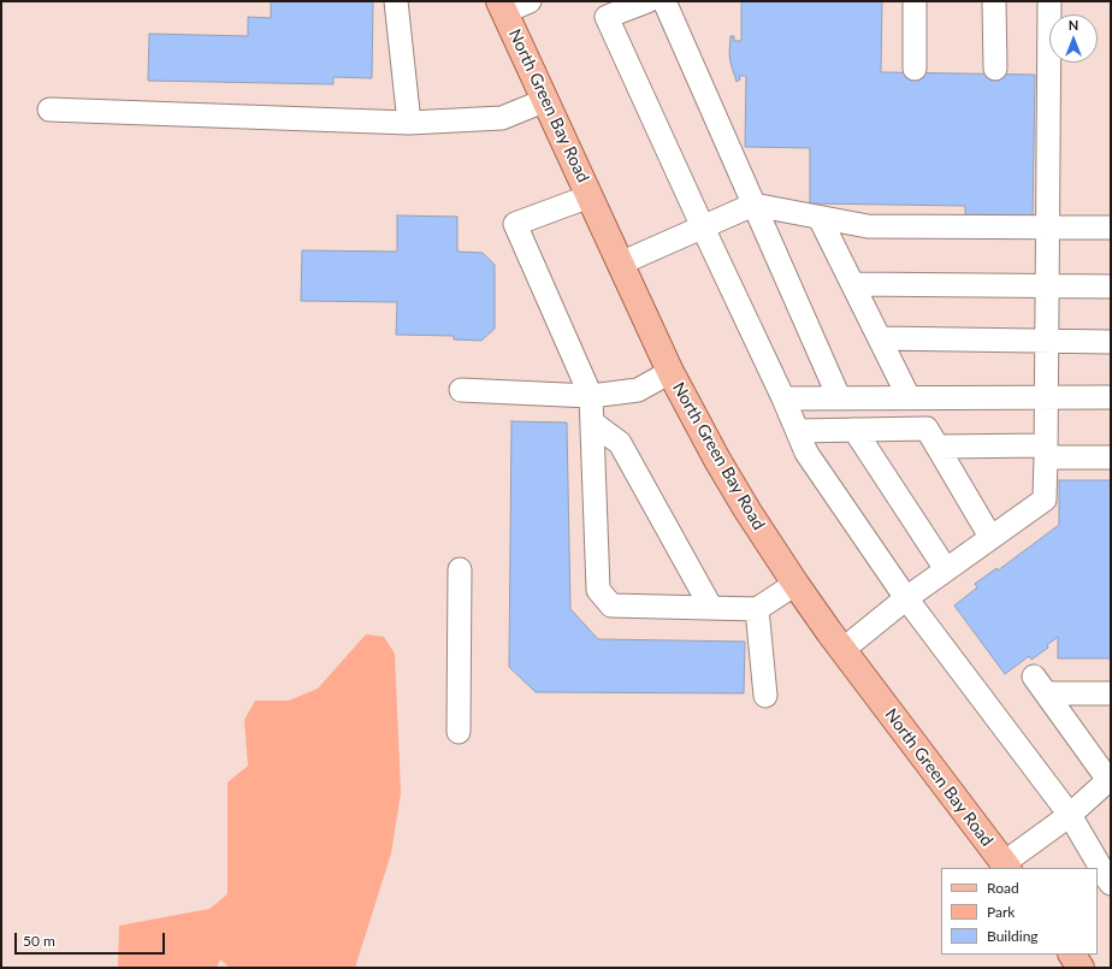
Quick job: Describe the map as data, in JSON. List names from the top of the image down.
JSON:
{
  "streets": {
    "main road": ["North Green Bay Road"]
  },
  "legend": ["Road", "Park", "Building"],
  "scale_bar": "50 m",
  "north": "top"
}
